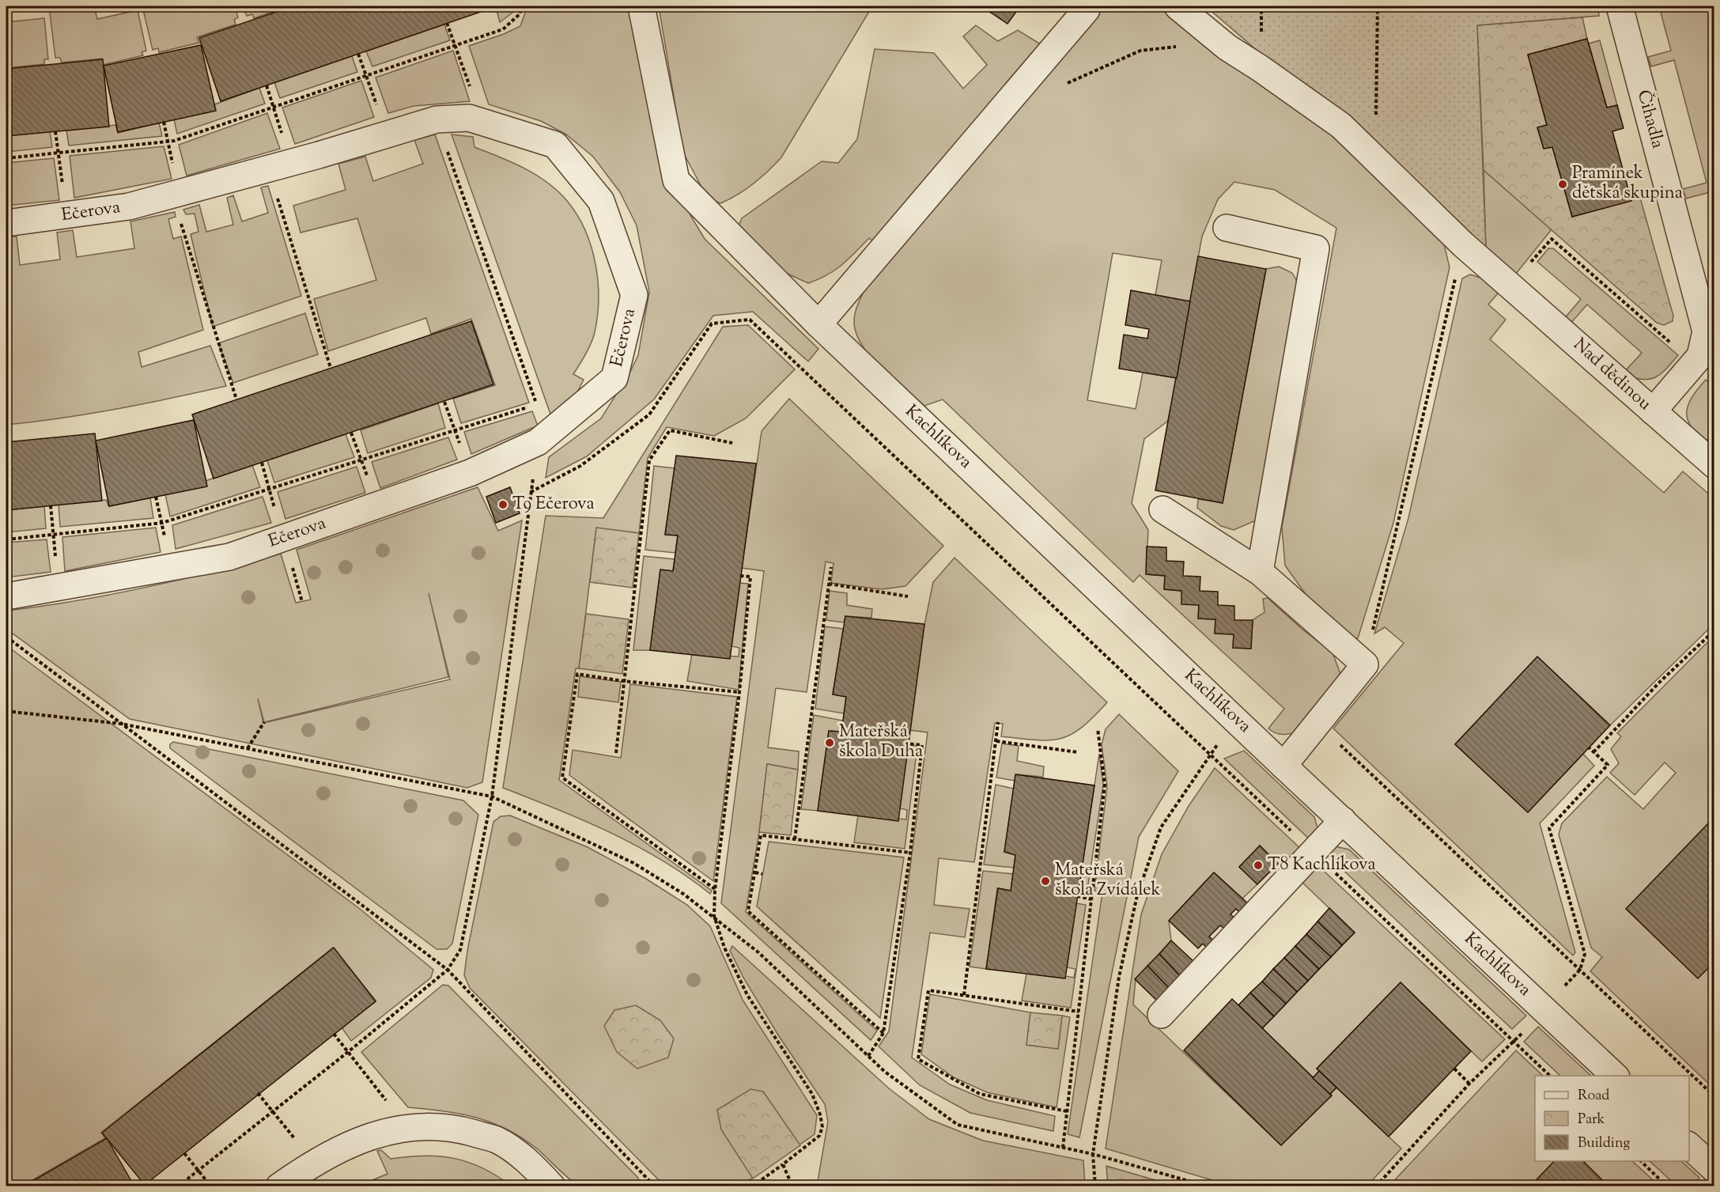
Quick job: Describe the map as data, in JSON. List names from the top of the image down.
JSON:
{
  "streets": {
    "street": [
      "Čihadla",
      "Ečerova",
      "Nad dědinou",
      "Kachlíkova"
    ]
  },
  "crossings": [
    ["Čihadla", "Nad dědinou"]
  ],
  "places": [
    "Pramínek dětská skupina",
    "T9 Ečerova",
    "Mateřská škola Duha",
    "T8 Kachlíkova",
    "Mateřská škola Zvídálek"
  ],
  "legend": ["Road", "Park", "Building"]
}
